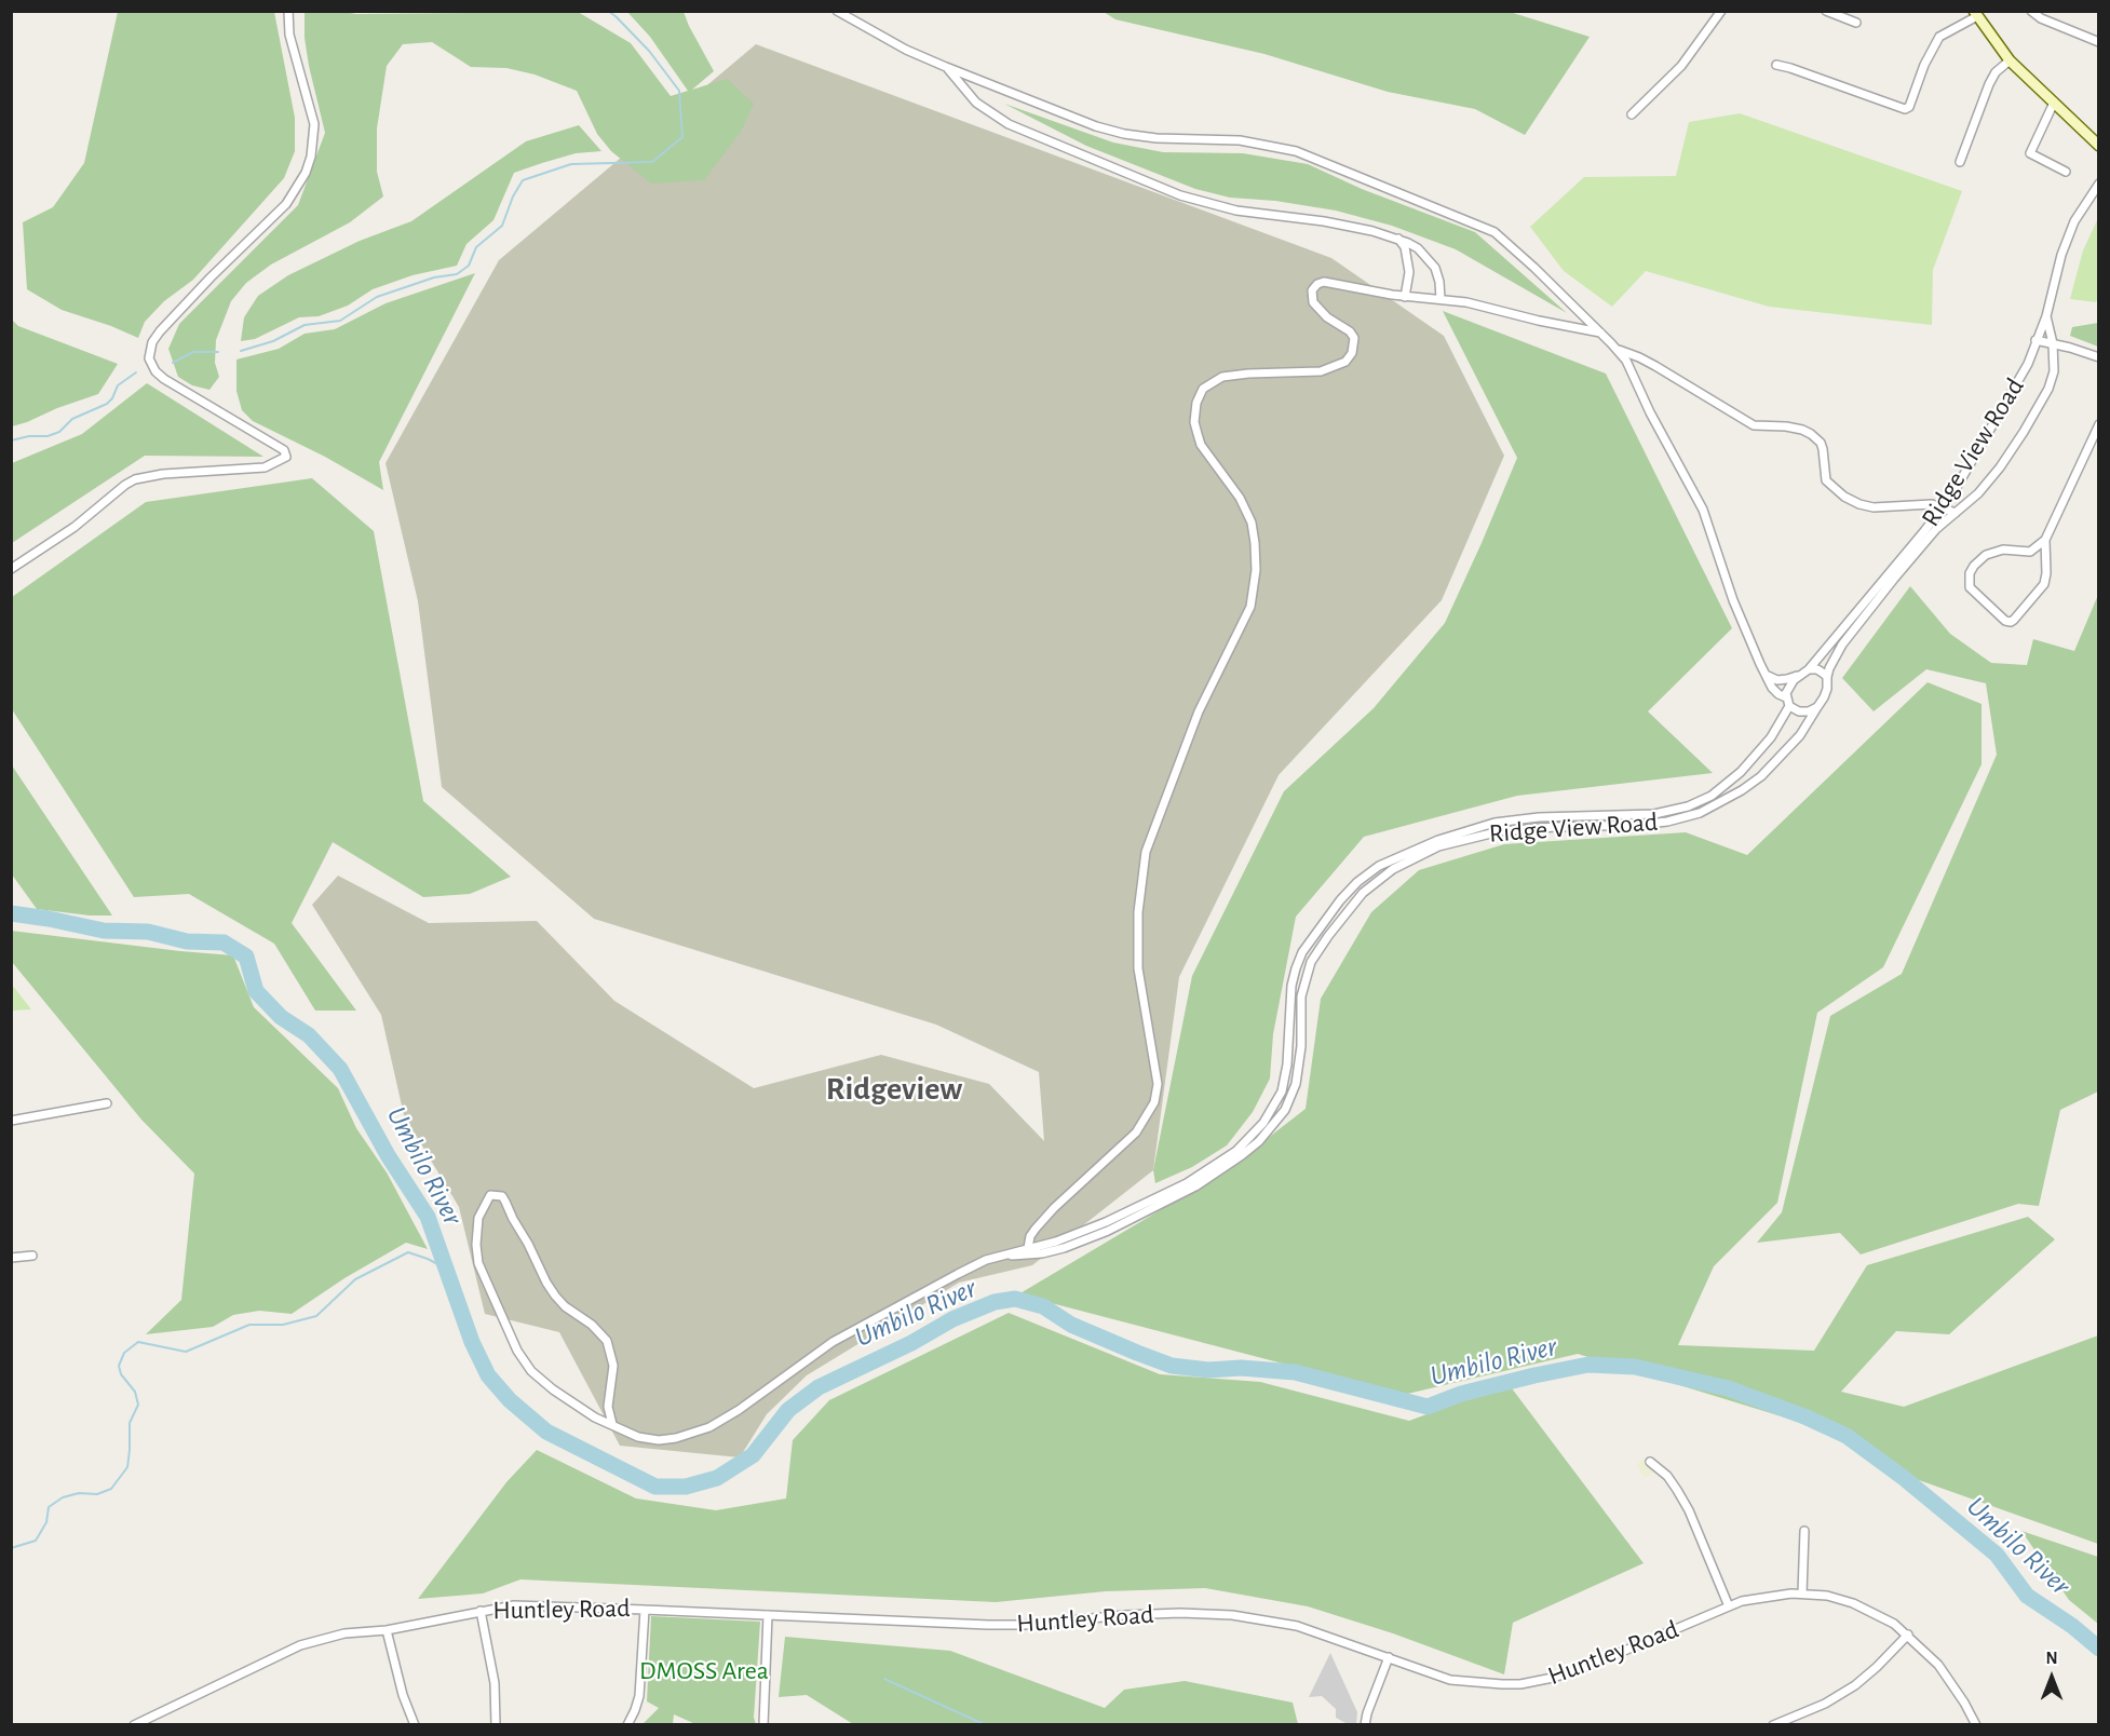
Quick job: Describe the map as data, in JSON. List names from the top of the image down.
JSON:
{
  "streets": {
    "street": ["Ridge View Road", "Huntley Road"]
  },
  "districts": ["Ridgeview"],
  "water": ["Umbilo River"],
  "parks": ["DMOSS Area"],
  "north": "top"
}
